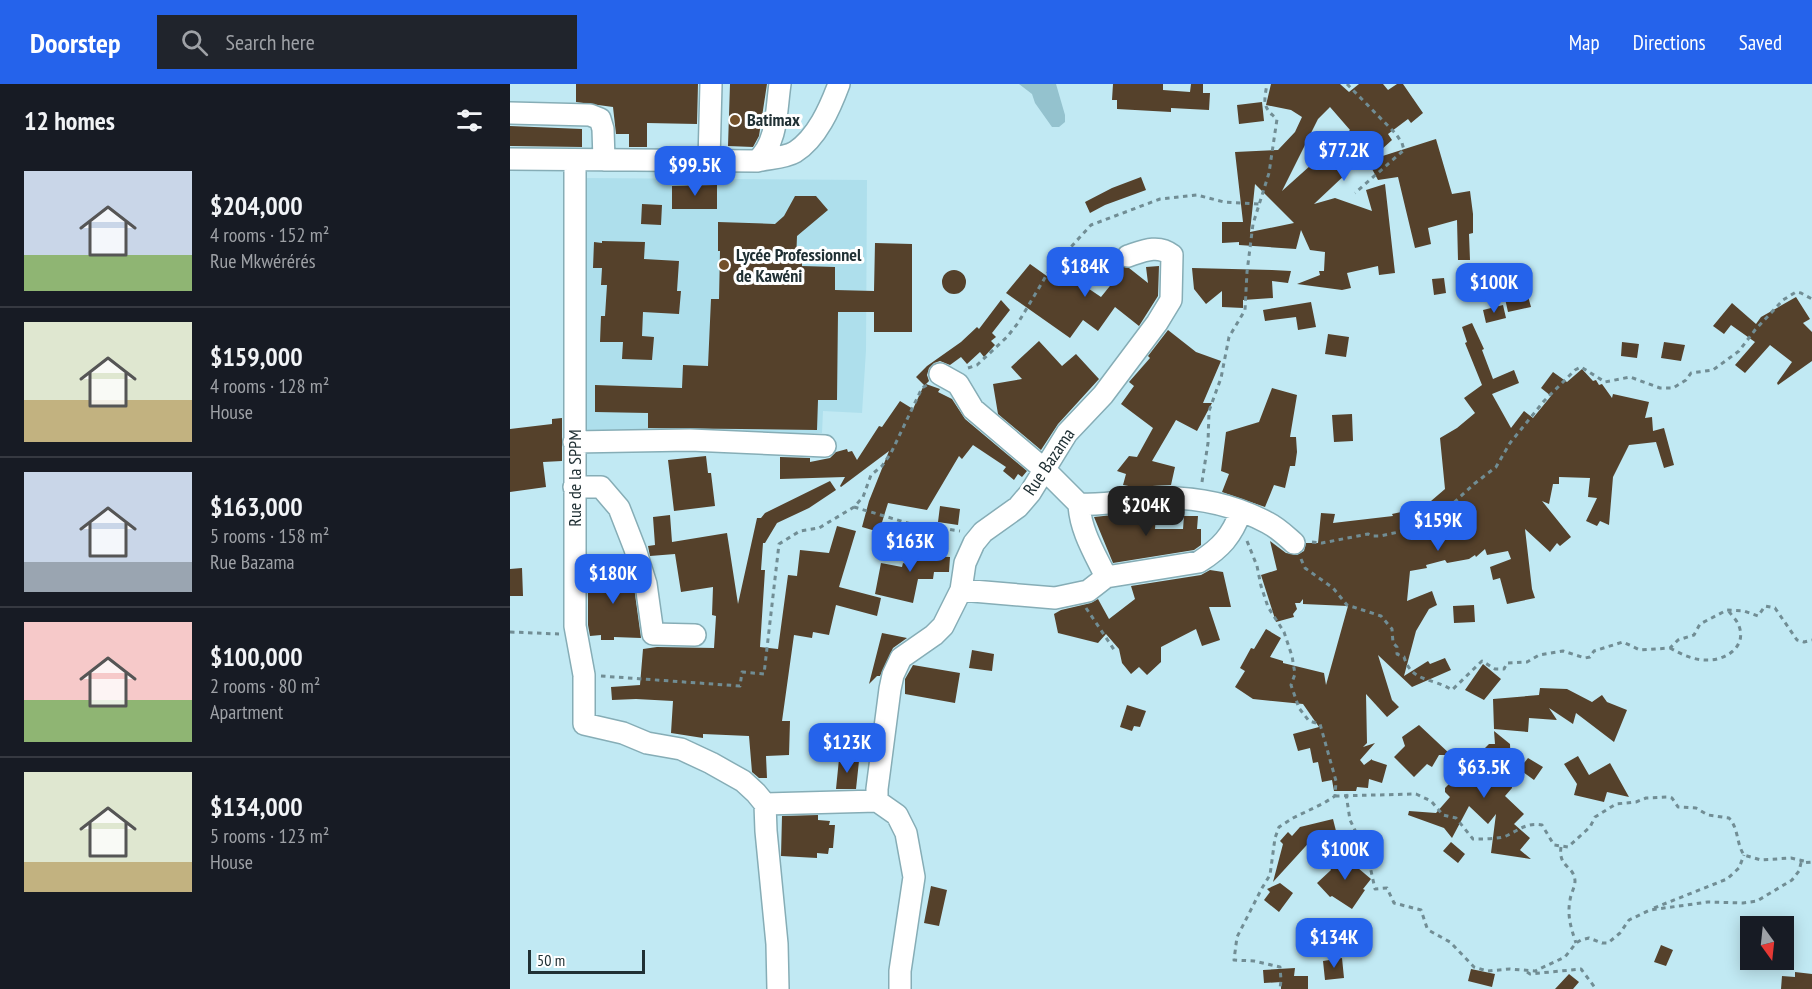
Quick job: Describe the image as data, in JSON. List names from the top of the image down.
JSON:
{
  "streets": {
    "street": ["Rue Bazama", "Rue de la SPPM"]
  },
  "places": ["Batimax", "Lycée Professionnel de Kawéni"],
  "scale_bar": "50 m",
  "north": "bottom",
  "page": {
    "header": "Doorstep",
    "search": "Search here",
    "nav": ["Map", "Directions", "Saved"],
    "heading": "12 homes",
    "price": [
      "$77.2K",
      "$99.5K",
      "$184K",
      "$100K",
      "$204K",
      "$159K",
      "$163K",
      "$180K",
      "$123K",
      "$63.5K",
      "$100K",
      "$134K"
    ],
    "list": [
      {
        "name": "$204,000",
        "note": "4 rooms · 152 m² · Rue Mkwérérés"
      },
      {
        "name": "$159,000",
        "note": "4 rooms · 128 m² · House"
      },
      {
        "name": "$163,000",
        "note": "5 rooms · 158 m² · Rue Bazama"
      },
      {
        "name": "$100,000",
        "note": "2 rooms · 80 m² · Apartment"
      },
      {
        "name": "$134,000",
        "note": "5 rooms · 123 m² · House"
      }
    ],
    "scale": "50 m"
  }
}
